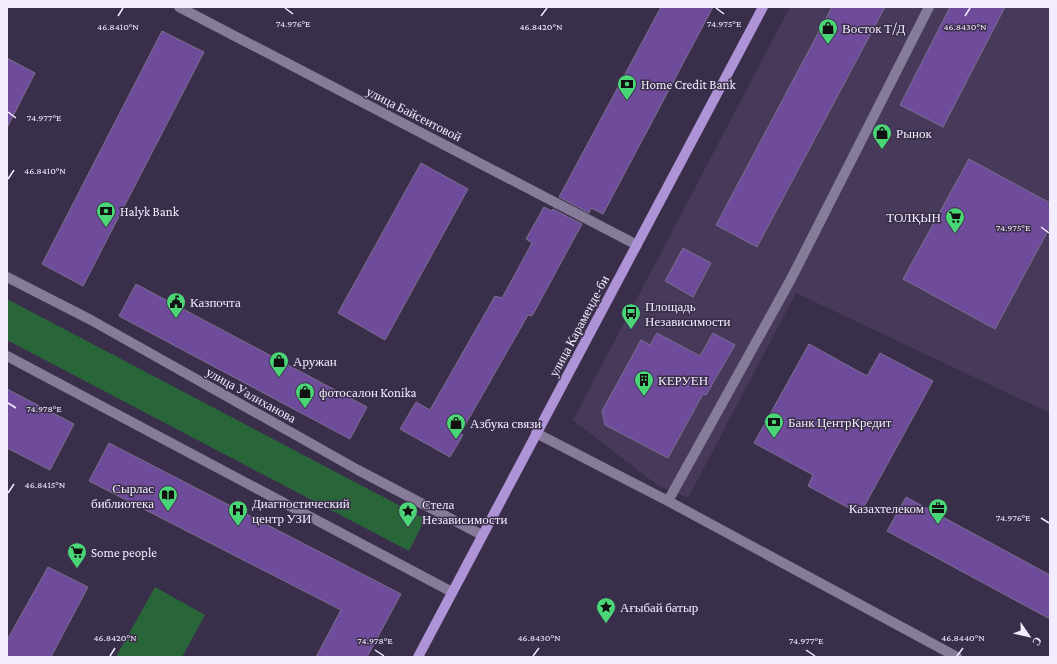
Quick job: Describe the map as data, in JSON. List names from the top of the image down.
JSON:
{
  "streets": {
    "main road": ["улица Караменде-би"],
    "street": ["улица Байсеитовой", "улица Уалиханова"]
  },
  "crossings": [
    ["улица Байсеитовой", "улица Караменде-би"],
    ["улица Караменде-би", "улица Уалиханова"]
  ],
  "places": {
    "shop": [
      "Восток Т/Д",
      "Рынок",
      "Аружан",
      "фотосалон Konika",
      "Азбука связи"
    ],
    "bank": ["Home Credit Bank", "Halyk Bank", "Банк ЦентрКредит"],
    "supermarket": ["ТОЛҚЫН", "Some people"],
    "public building": ["Казпочта"],
    "bus stop": ["Площадь Независимости"],
    "building": ["КЕРУЕН"],
    "library": ["Сырлас библиотека"],
    "office": ["Казахтелеком"],
    "hospital": ["Диагностический центр УЗИ"],
    "place": ["Стела Независимости", "Ағыбай батыр"]
  },
  "north": "bottom right",
  "coordinates": [
    "74.976°E",
    "74.975°E",
    "46.8430°N",
    "46.8410°N",
    "46.8420°N",
    "74.977°E",
    "74.978°E",
    "46.8415°N",
    "46.8440°N"
  ]
}
